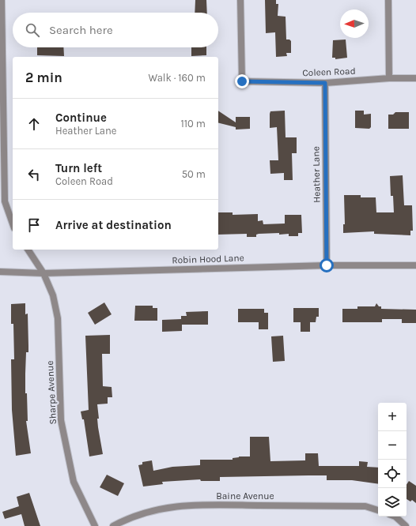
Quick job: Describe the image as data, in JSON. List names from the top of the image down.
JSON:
{
  "streets": {
    "street": [
      "Coleen Road",
      "Heather Lane",
      "Robin Hood Lane",
      "Sharpe Avenue",
      "Baine Avenue"
    ]
  },
  "crossings": [
    ["Coleen Road", "Heather Lane"],
    ["Heather Lane", "Robin Hood Lane"],
    ["Robin Hood Lane", "Sharpe Avenue"]
  ],
  "north": "left",
  "page": {
    "search": "Search here",
    "heading": ["2 min", "Walk · 160 m"],
    "list": [
      ["Continue", "Heather Lane", "110 m"],
      ["Turn left", "Coleen Road", "50 m"],
      "Arrive at destination"
    ],
    "map_buttons": ["+", "−"]
  }
}
